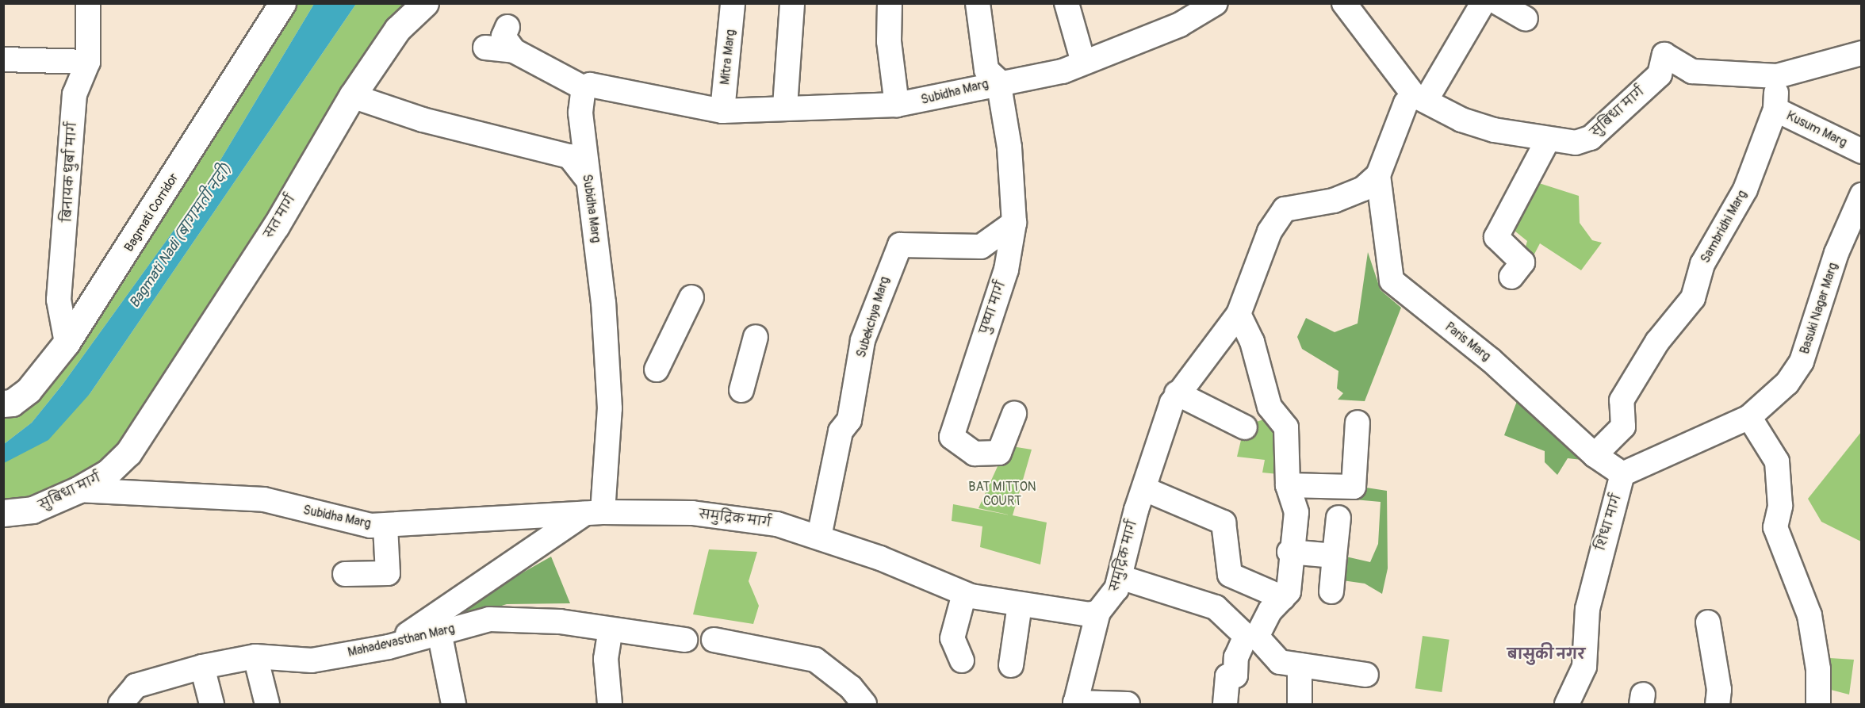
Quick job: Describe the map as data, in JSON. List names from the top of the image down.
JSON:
{
  "streets": {
    "main road": ["सुबिधा मार्ग", "Bagmati Corridor", "सत मार्ग"],
    "street": [
      "Mitra Marg",
      "Subidha Marg",
      "Kusum Marg",
      "बिनायक धुर्बा मार्ग",
      "Sambridhi Marg",
      "पुष्पा मार्ग",
      "Basuki Nagar Marg",
      "Subekchya Marg",
      "Paris Marg",
      "समुद्रिक मार्ग",
      "शिधा मार्ग",
      "Mahadevasthan Marg"
    ]
  },
  "crossings": [
    ["Mitra Marg", "Subidha Marg"],
    ["Subidha Marg", "सुबिधा मार्ग"],
    ["Subidha Marg", "पुष्पा मार्ग"],
    ["Subidha Marg", "समुद्रिक मार्ग"],
    ["सुबिधा मार्ग", "Kusum Marg"],
    ["सुबिधा मार्ग", "सत मार्ग"],
    ["Kusum Marg", "Sambridhi Marg"],
    ["बिनायक धुर्बा मार्ग", "Bagmati Corridor"],
    ["Sambridhi Marg", "Paris Marg"],
    ["पुष्पा मार्ग", "Subekchya Marg"],
    ["Subekchya Marg", "समुद्रिक मार्ग"],
    ["Paris Marg", "समुद्रिक मार्ग"],
    ["Paris Marg", "शिधा मार्ग"]
  ],
  "districts": ["बासुकी नगर"],
  "water": ["Bagmati Nadi (बागमती नदी)"],
  "parks": ["BAT MITTON COURT"]
}
